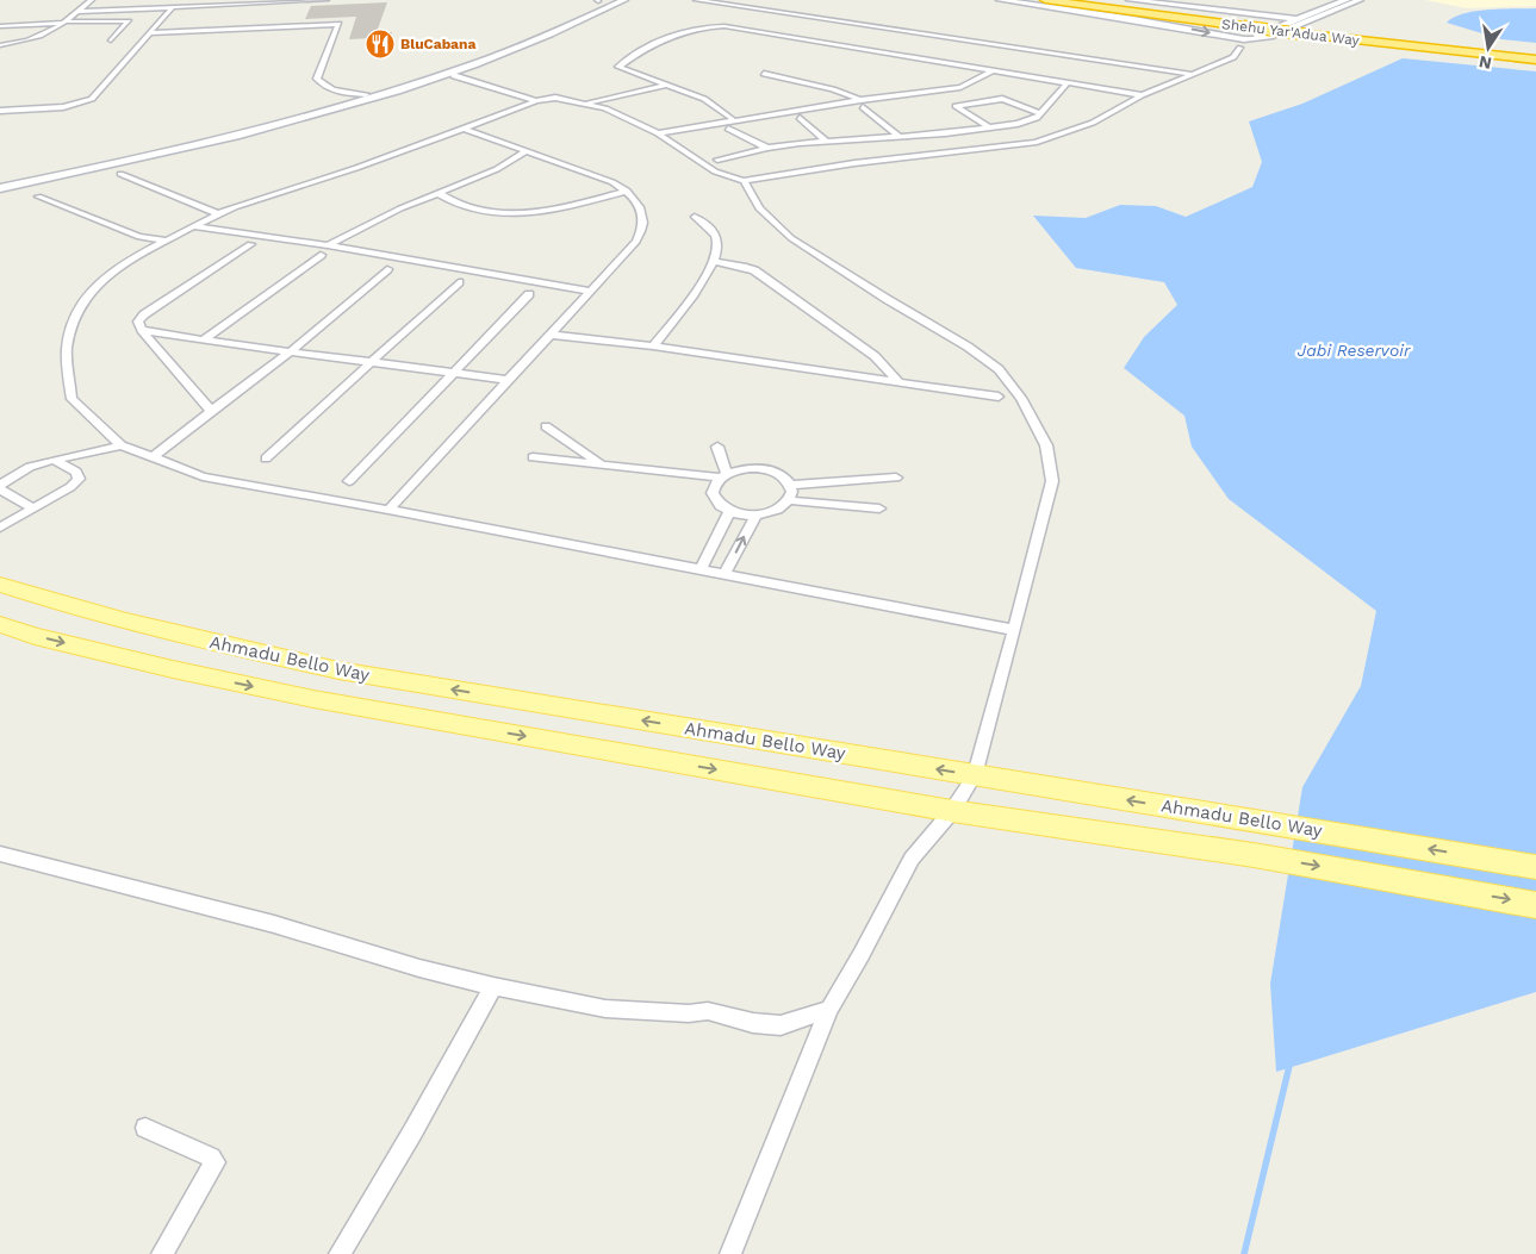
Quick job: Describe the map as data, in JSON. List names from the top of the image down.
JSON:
{
  "streets": {
    "highway": ["Shehu Yar'Adua Way"],
    "main road": ["Ahmadu Bello Way"]
  },
  "water": ["Jabi Reservoir"],
  "places": {
    "restaurant": ["BluCabana"]
  },
  "north": "bottom"
}
